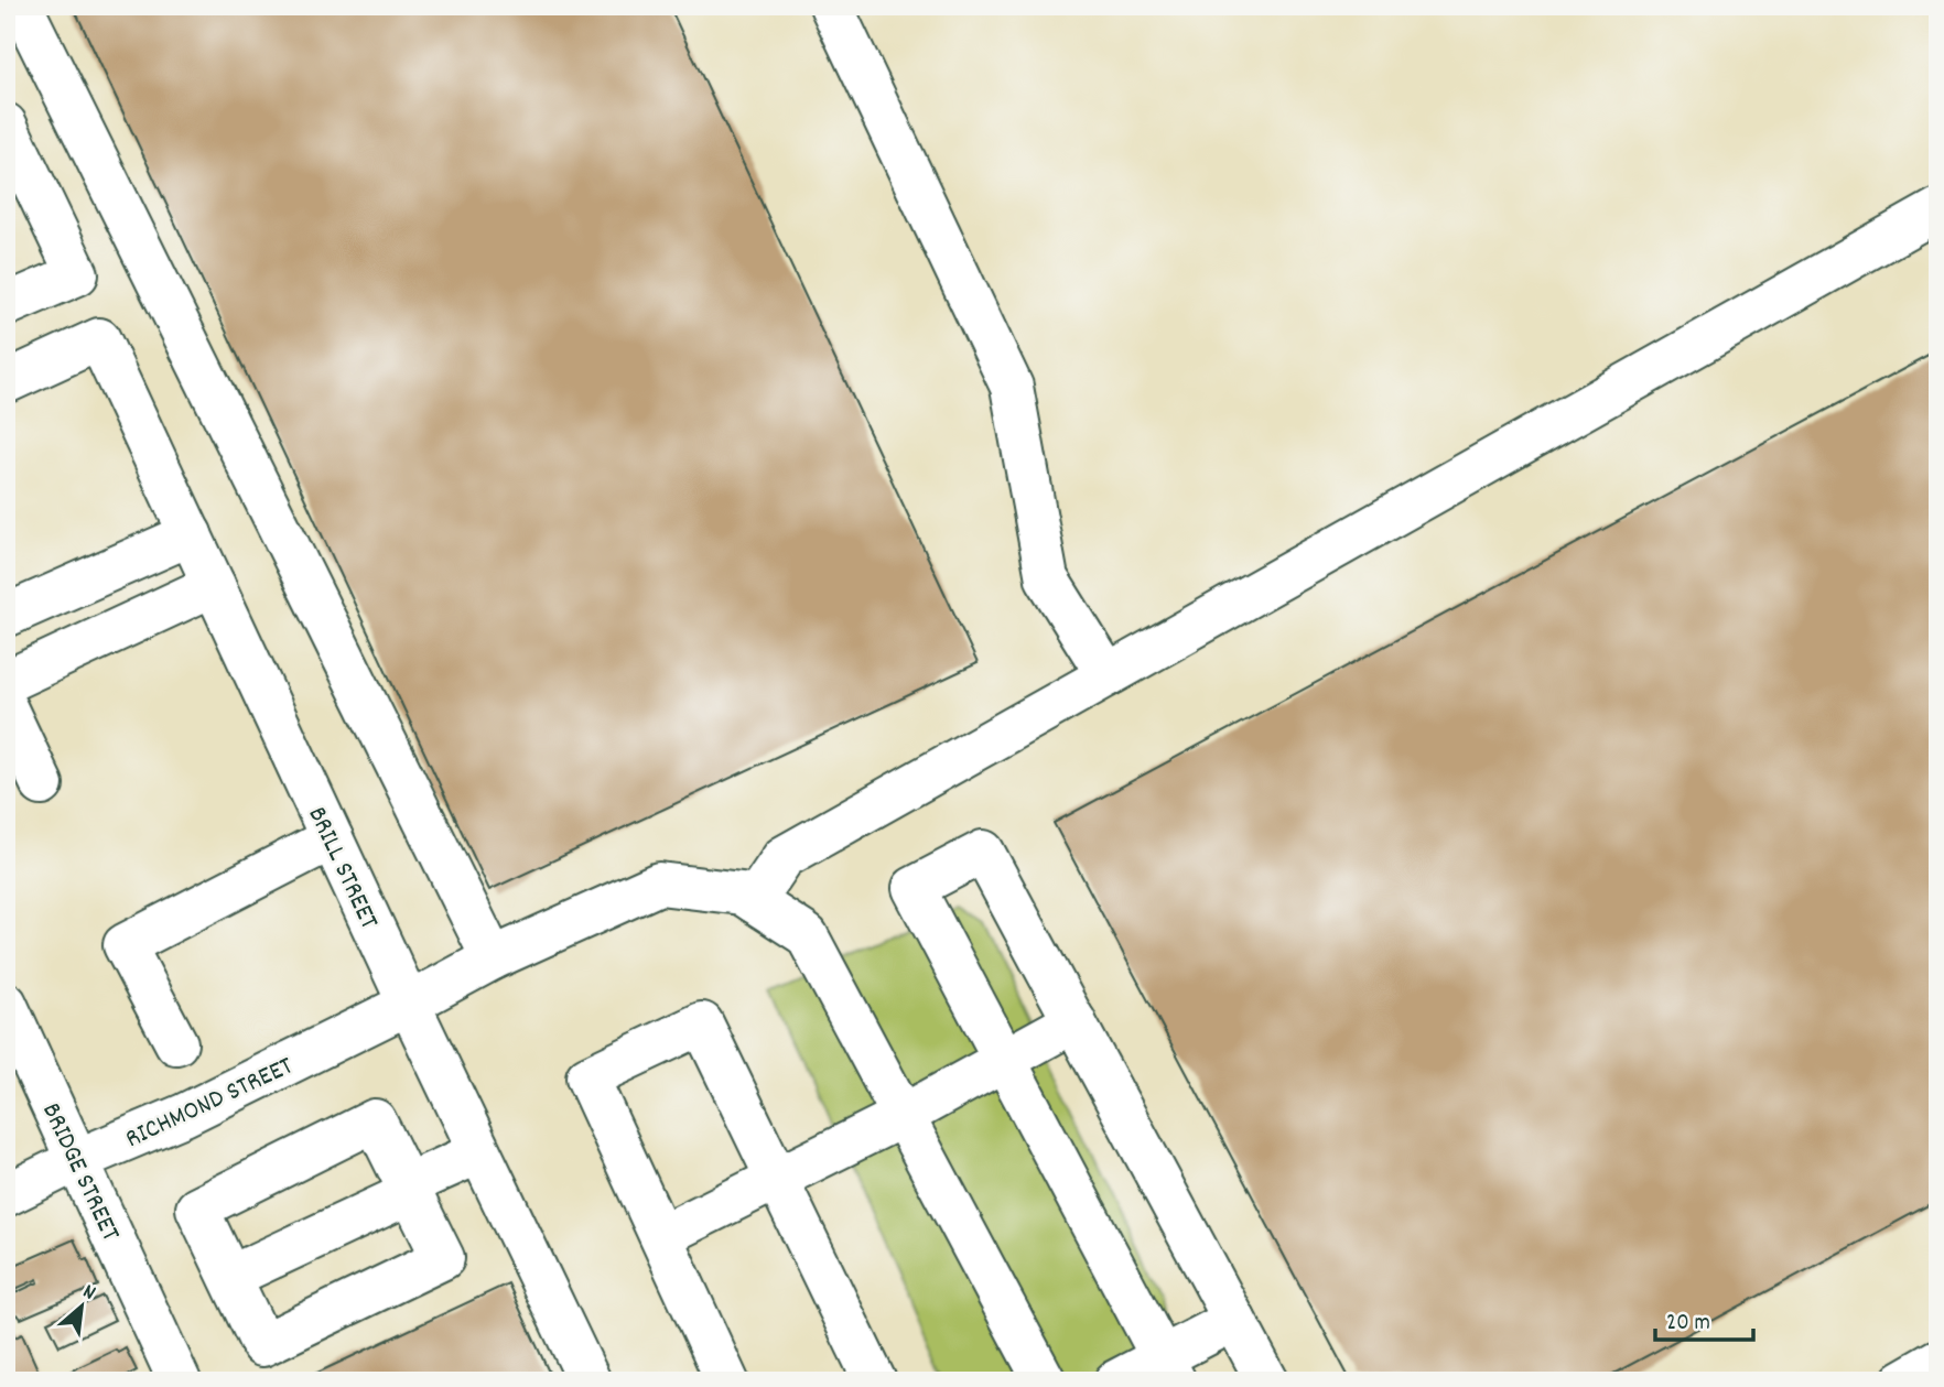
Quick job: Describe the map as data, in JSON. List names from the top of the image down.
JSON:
{
  "streets": {
    "street": ["BRILL STREET", "RICHMOND STREET", "BRIDGE STREET"]
  },
  "crossings": [
    ["BRILL STREET", "RICHMOND STREET"],
    ["RICHMOND STREET", "BRIDGE STREET"]
  ],
  "scale_bar": "20 m",
  "north": "top right"
}
